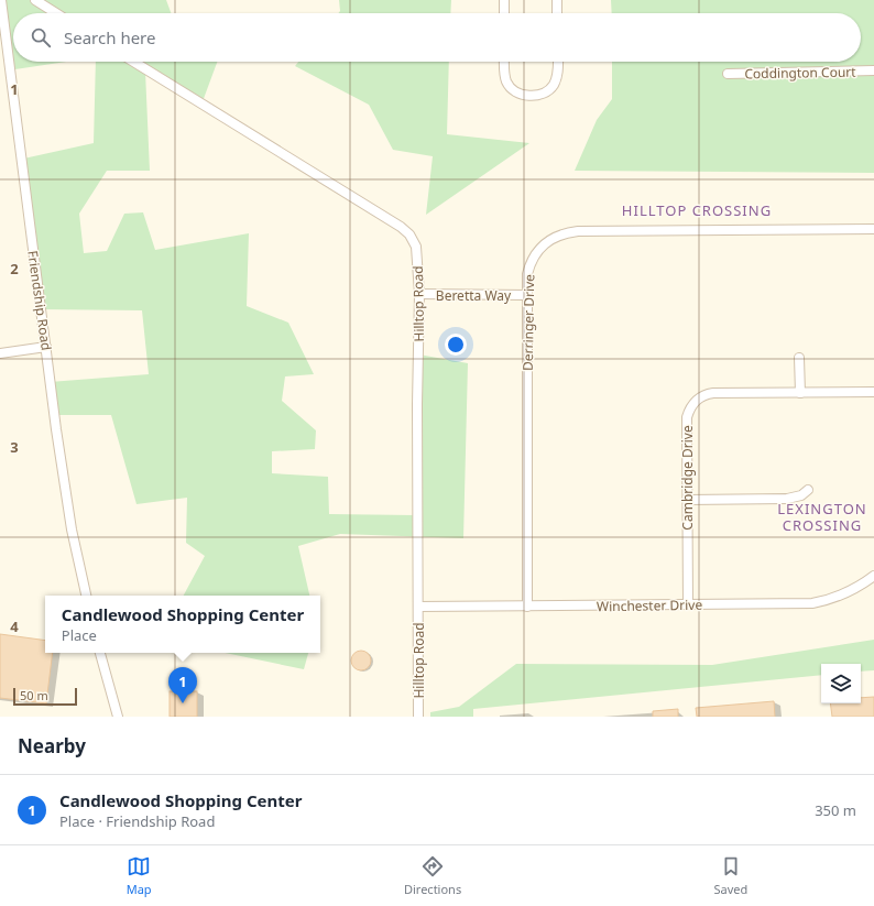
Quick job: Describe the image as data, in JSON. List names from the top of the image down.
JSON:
{
  "streets": {
    "street": [
      "Coddington Court",
      "Beretta Way",
      "Friendship Road",
      "Hilltop Road",
      "Derringer Drive",
      "Cambridge Drive",
      "Winchester Drive"
    ]
  },
  "crossings": [
    ["Beretta Way", "Hilltop Road"],
    ["Beretta Way", "Derringer Drive"],
    ["Hilltop Road", "Winchester Drive"],
    ["Derringer Drive", "Winchester Drive"],
    ["Cambridge Drive", "Winchester Drive"]
  ],
  "districts": ["HILLTOP CROSSING", "LEXINGTON CROSSING"],
  "scale_bar": "50 m",
  "page": {
    "search": "Search here",
    "popup": ["Candlewood Shopping Center", "Place"],
    "pins": "1",
    "scale": "50 m",
    "heading": "Nearby",
    "list": [
      {
        "mark": "1",
        "name": "Candlewood Shopping Center",
        "note": "Place · Friendship Road",
        "value": "350 m"
      }
    ],
    "nav": ["Map", "Directions", "Saved"]
  },
  "grid": {
    "rows": [
      "1",
      "2",
      "3",
      "4"
    ]
  }
}
